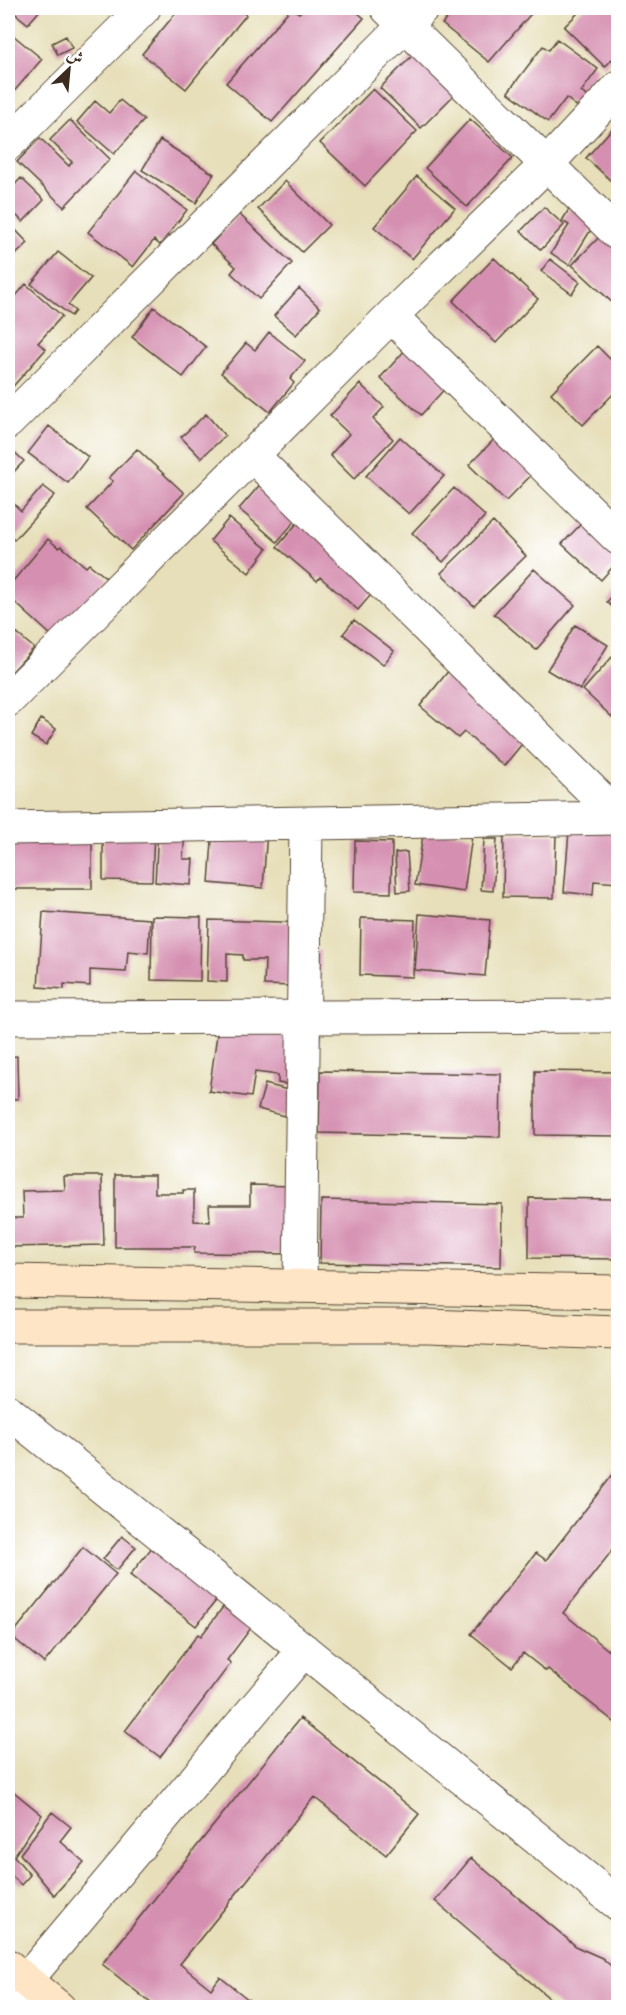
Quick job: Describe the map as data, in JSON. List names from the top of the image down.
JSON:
{
  "north": "top right"
}
